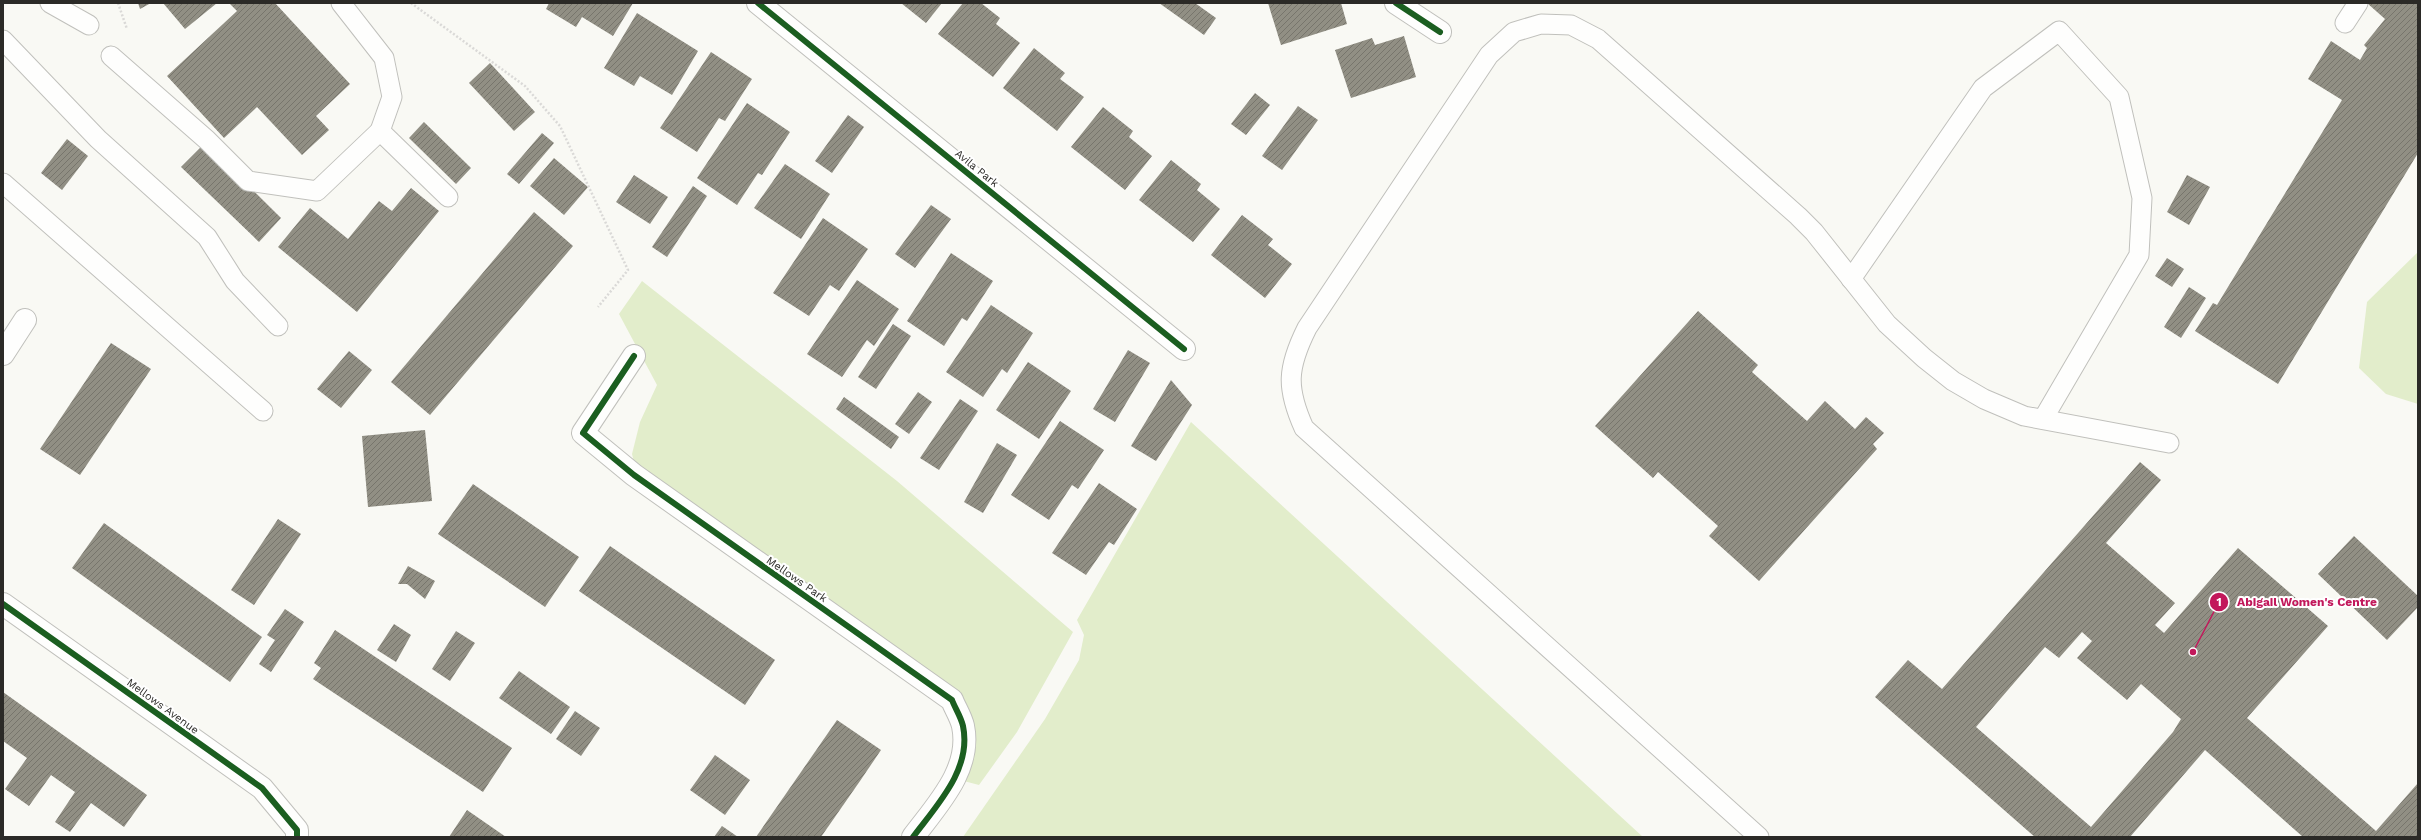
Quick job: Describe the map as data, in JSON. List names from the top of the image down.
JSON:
{
  "streets": {
    "street": ["Avila Park", "Mellows Park", "Mellows Avenue"]
  },
  "places": ["Abigail Women's Centre"]
}
